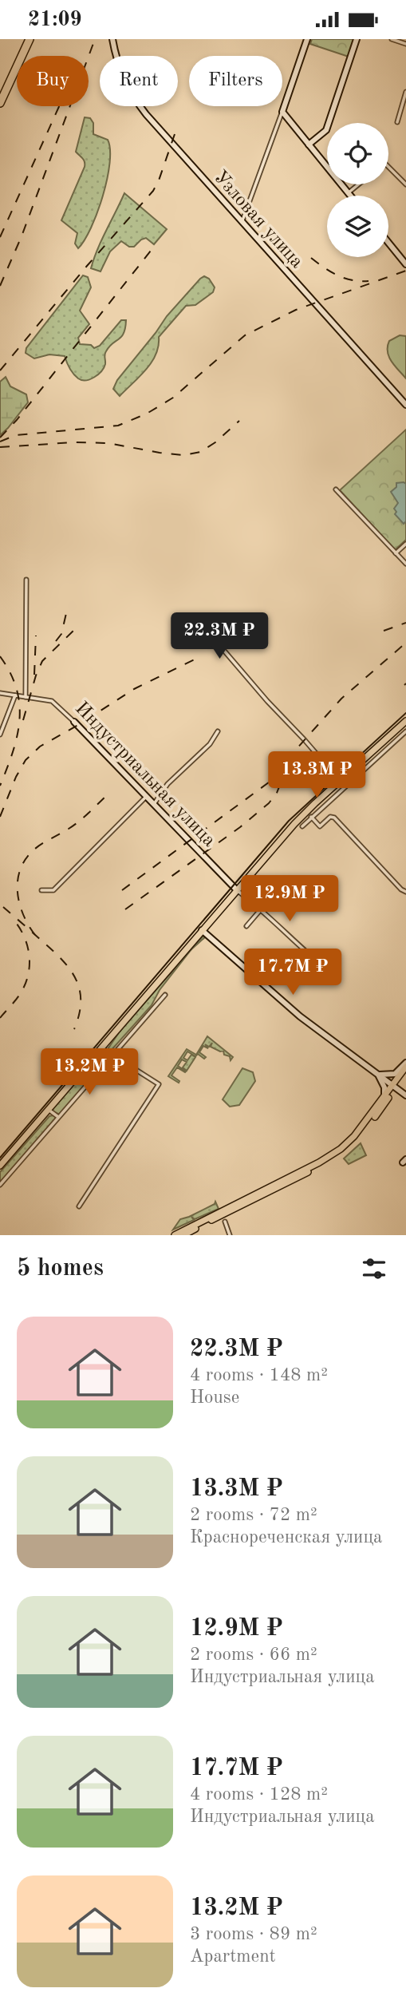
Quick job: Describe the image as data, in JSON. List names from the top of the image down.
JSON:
{
  "streets": {
    "street": ["Узловая улица", "Индустриальная улица"]
  },
  "page": {
    "status": "21:09",
    "chip": ["Buy", "Rent", "Filters"],
    "price": [
      "22.3M ₽",
      "13.3M ₽",
      "12.9M ₽",
      "17.7M ₽",
      "13.2M ₽"
    ],
    "heading": "5 homes",
    "list": [
      {
        "name": "22.3M ₽",
        "note": "4 rooms · 148 m² · House"
      },
      {
        "name": "13.3M ₽",
        "note": "2 rooms · 72 m² · Краснореченская улица"
      },
      {
        "name": "12.9M ₽",
        "note": "2 rooms · 66 m² · Индустриальная улица"
      },
      {
        "name": "17.7M ₽",
        "note": "4 rooms · 128 m² · Индустриальная улица"
      },
      {
        "name": "13.2M ₽",
        "note": "3 rooms · 89 m² · Apartment"
      }
    ]
  }
}
